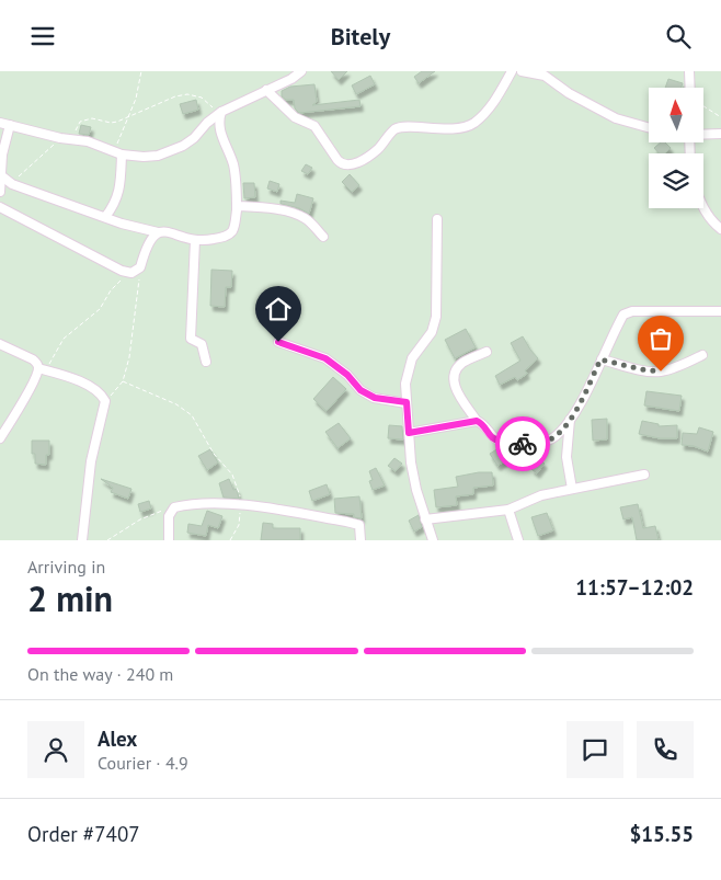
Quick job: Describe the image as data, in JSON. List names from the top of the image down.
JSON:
{
  "north": "top",
  "page": {
    "header": "Bitely",
    "heading": ["2 min", "Arriving in", "11:57–12:02"],
    "panel": [
      "Alex",
      "Courier · 4.9",
      "Order #7407",
      "$15.55"
    ],
    "bar": "On the way · 240 m"
  }
}
